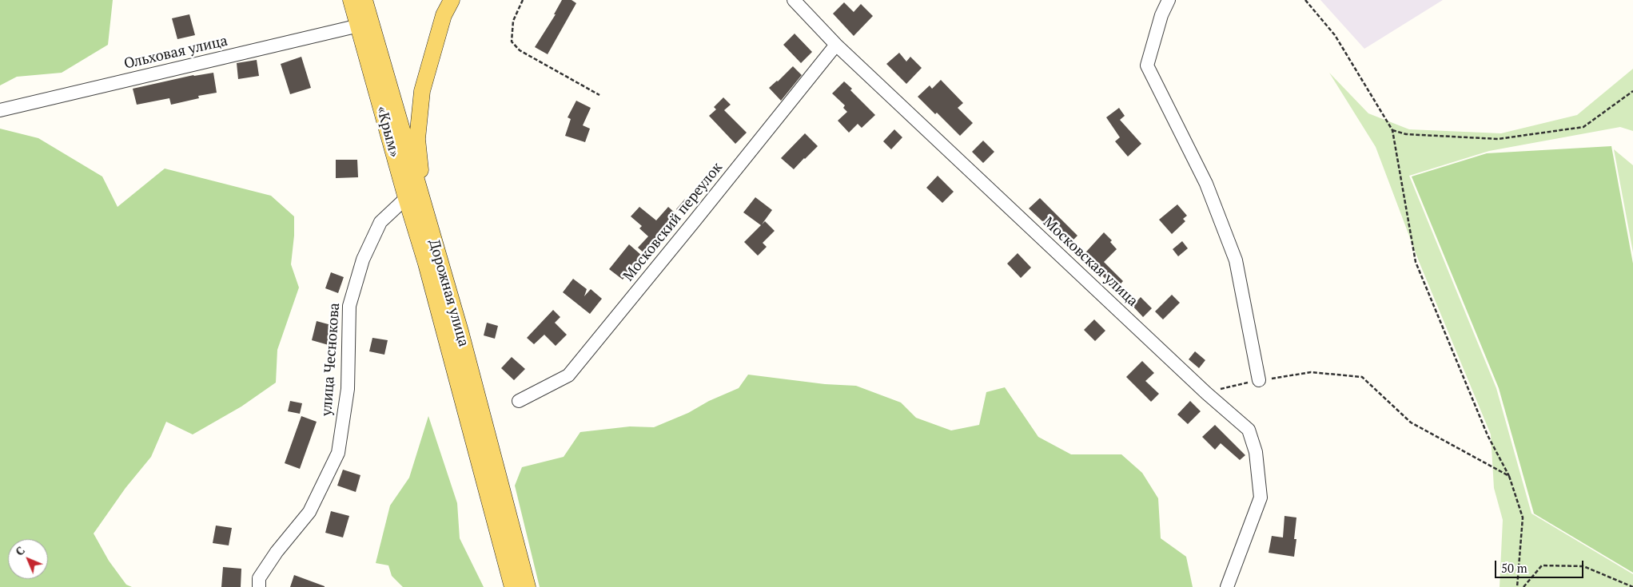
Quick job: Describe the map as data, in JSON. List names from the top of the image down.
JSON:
{
  "streets": {
    "main road": ["«Крым»", "Дорожная улица"],
    "street": [
      "Ольховая улица",
      "Московский переулок",
      "Московская улица",
      "улица Чеснокова"
    ]
  },
  "crossings": [
    ["Ольховая улица", "«Крым»"],
    ["«Крым»", "Дорожная улица"],
    ["«Крым»", "улица Чеснокова"],
    ["Московский переулок", "Московская улица"]
  ],
  "scale_bar": "50 m",
  "north": "top left"
}
